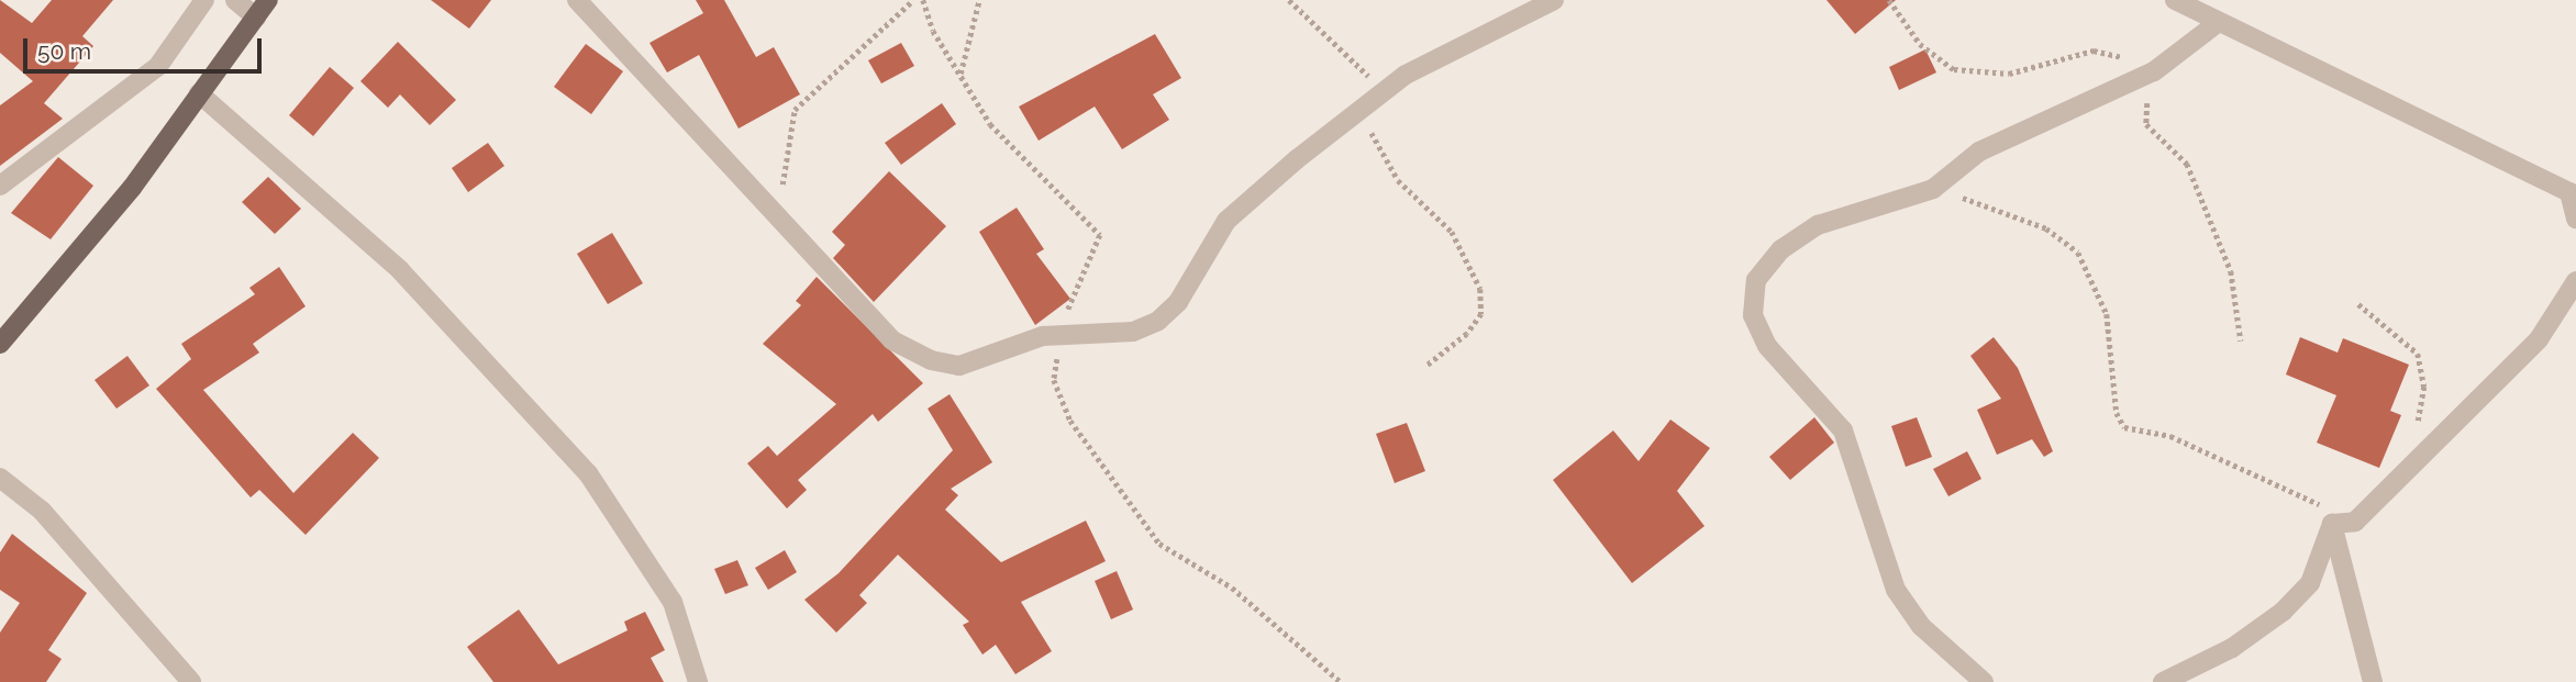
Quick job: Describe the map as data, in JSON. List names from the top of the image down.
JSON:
{
  "scale_bar": "50 m"
}
